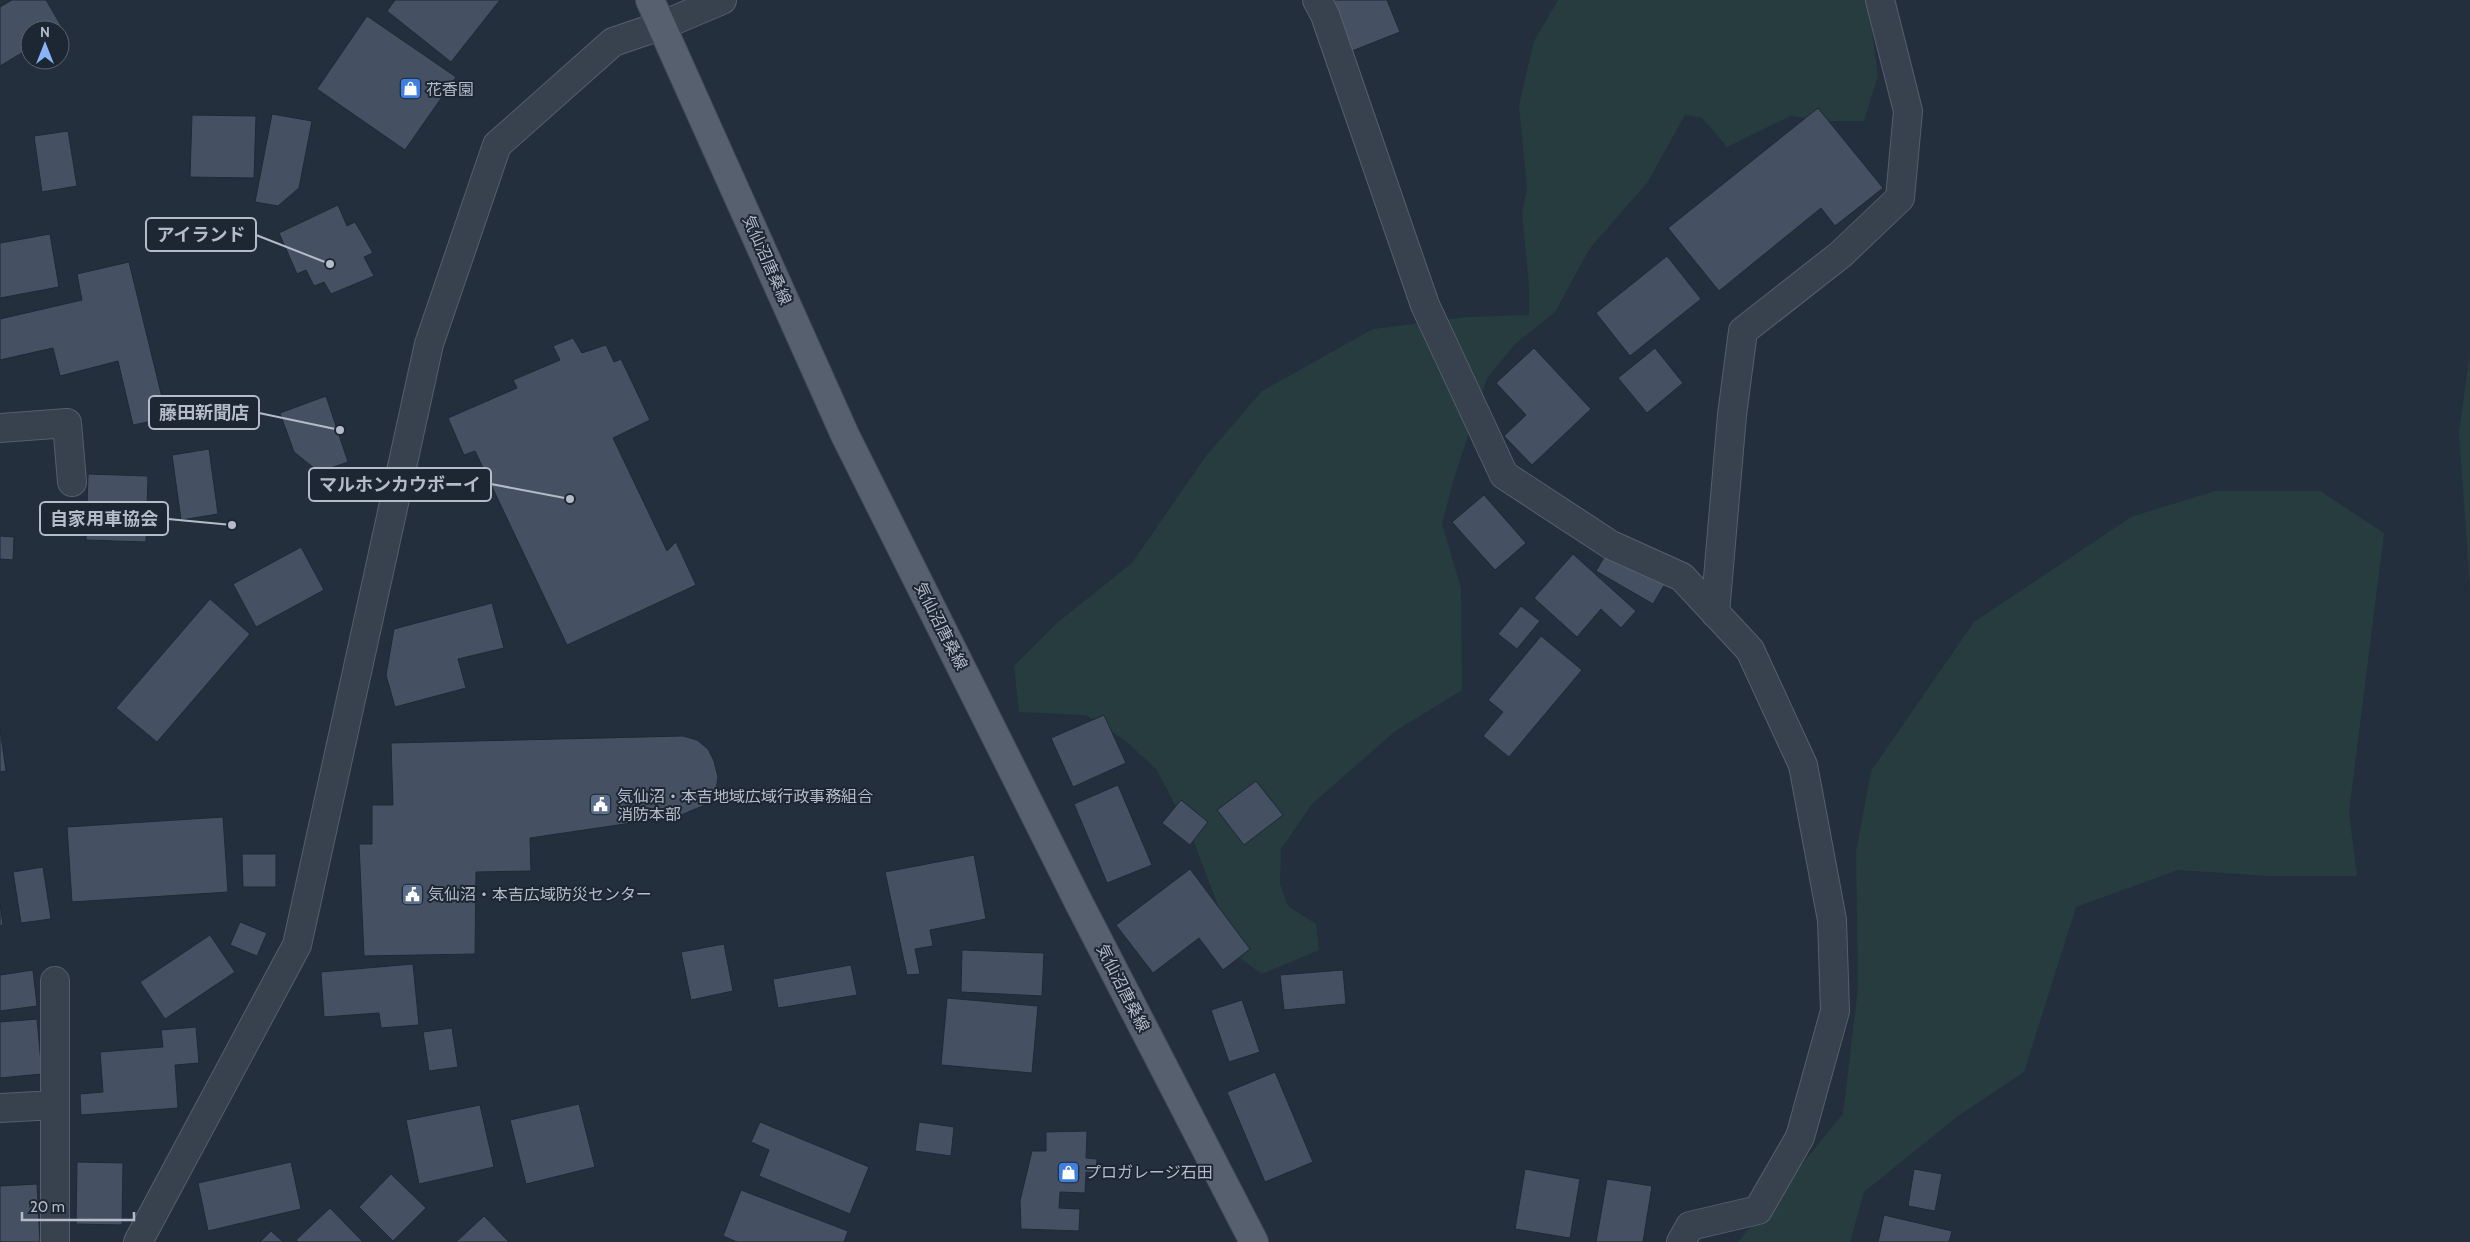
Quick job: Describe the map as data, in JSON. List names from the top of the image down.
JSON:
{
  "streets": {
    "main road": ["気仙沼唐桑線"]
  },
  "places": {
    "shop": ["花香園", "プロガレージ石田"],
    "other": [
      "アイランド",
      "藤田新聞店",
      "マルホンカウボーイ",
      "自家用車協会"
    ],
    "public building": ["気仙沼・本吉地域広域行政事務組合 消防本部", "気仙沼・本吉広域防災センター"]
  },
  "scale_bar": "20 m",
  "north": "top"
}
